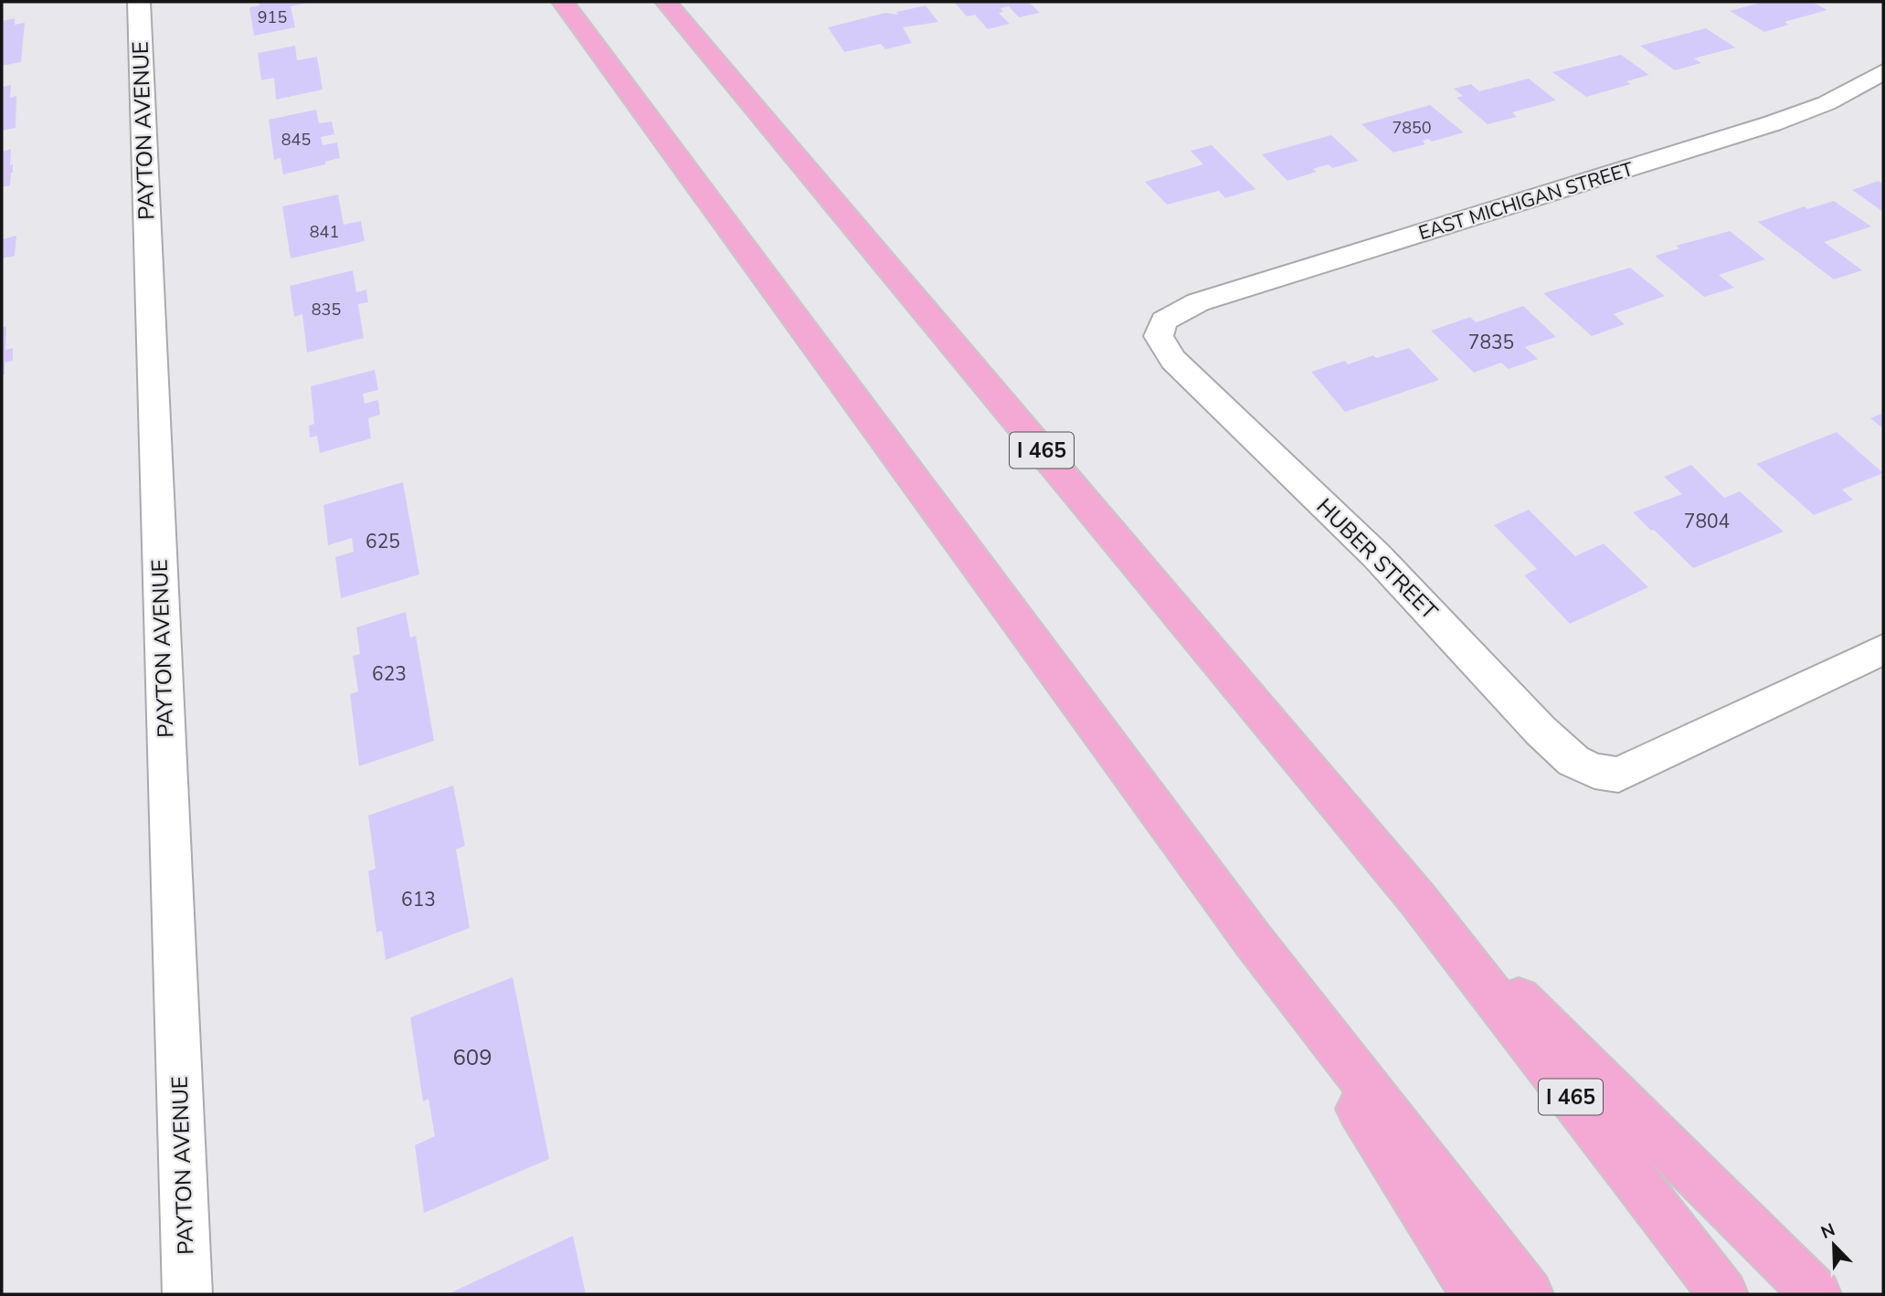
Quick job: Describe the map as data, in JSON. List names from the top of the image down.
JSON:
{
  "streets": {
    "highway": ["I 465"],
    "street": ["PAYTON AVENUE", "EAST MICHIGAN STREET", "HUBER STREET"]
  },
  "crossings": [
    ["EAST MICHIGAN STREET", "HUBER STREET"]
  ],
  "house_numbers": [
    "915",
    "7850",
    "845",
    "841",
    "835",
    "7835",
    "7804",
    "625",
    "623",
    "613",
    "609"
  ],
  "north": "top left"
}
